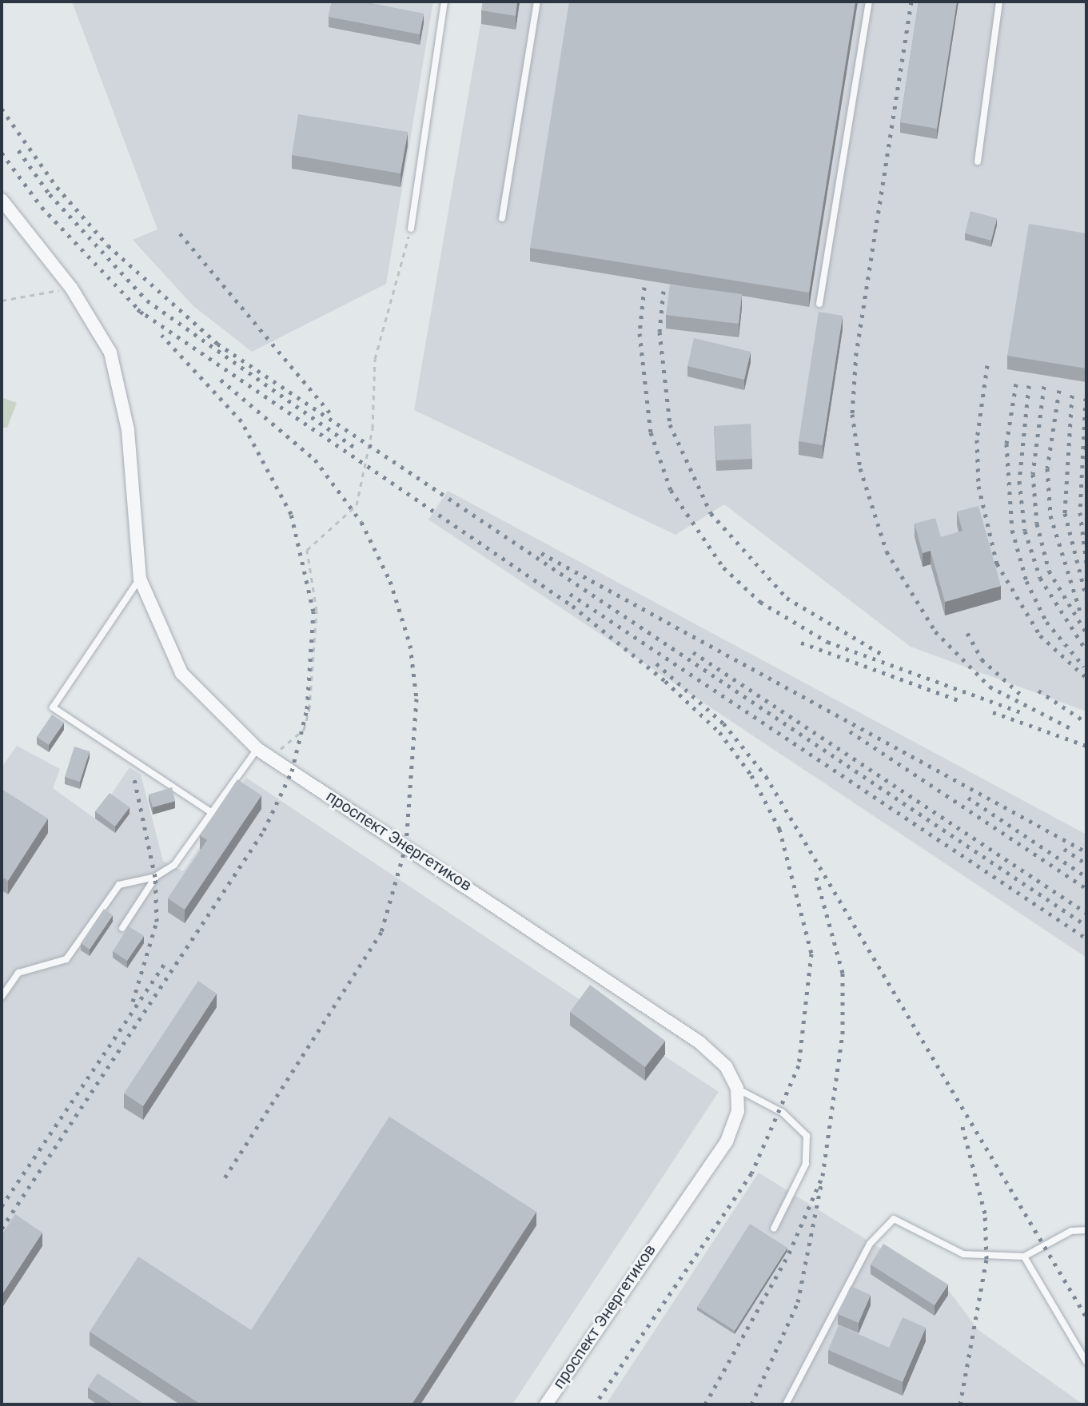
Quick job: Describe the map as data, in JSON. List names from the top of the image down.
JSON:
{
  "streets": {
    "street": ["проспект Энергетиков"]
  }
}
